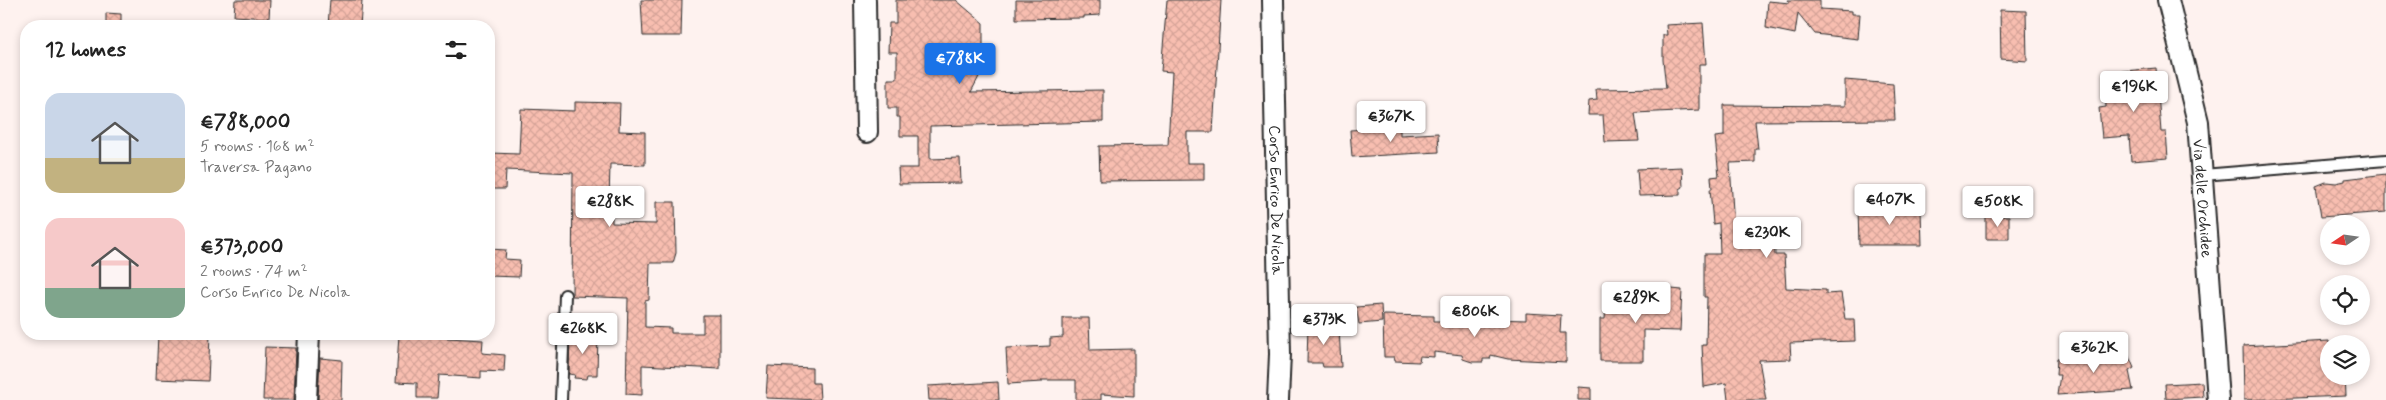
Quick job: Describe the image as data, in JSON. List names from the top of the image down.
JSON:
{
  "streets": {
    "street": ["Via delle Orchidee", "Corso Enrico De Nicola"]
  },
  "north": "left",
  "page": {
    "heading": "12 homes",
    "price": [
      "€788K",
      "€196K",
      "€367K",
      "€407K",
      "€288K",
      "€508K",
      "€230K",
      "€289K",
      "€806K",
      "€373K",
      "€268K",
      "€362K"
    ],
    "list": [
      {
        "name": "€788,000",
        "note": "5 rooms · 168 m² · Traversa Pagano"
      },
      {
        "name": "€373,000",
        "note": "2 rooms · 74 m² · Corso Enrico De Nicola"
      }
    ]
  }
}
